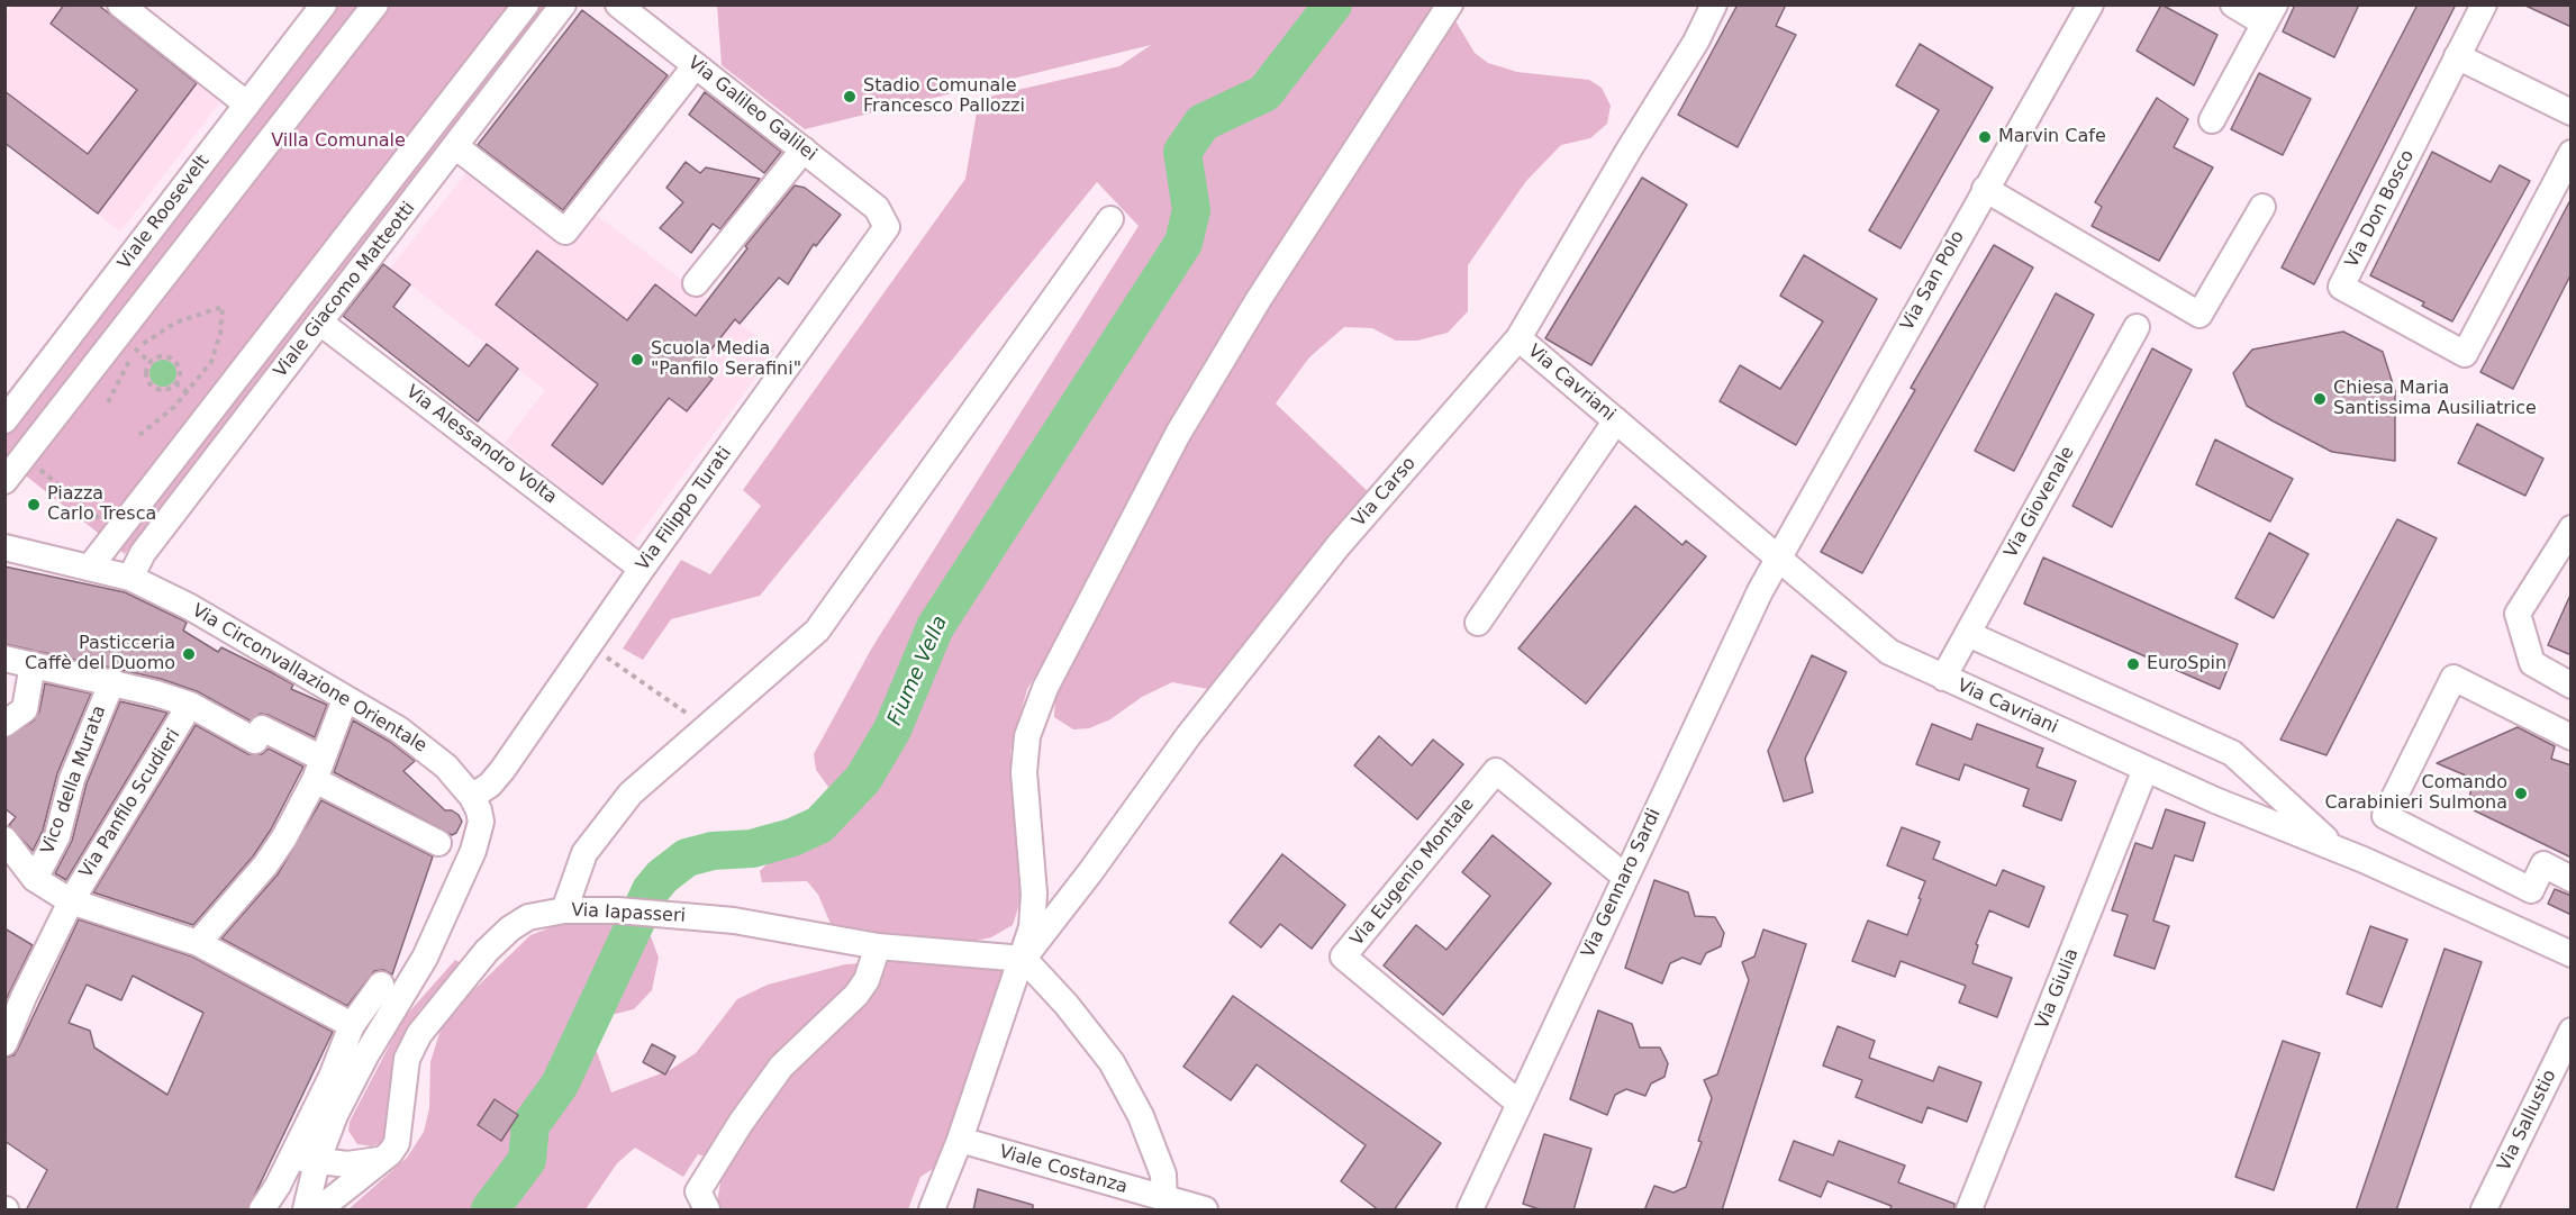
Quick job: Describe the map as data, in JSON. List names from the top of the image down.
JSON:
{
  "streets": {
    "street": [
      "Via Galileo Galilei",
      "Via Don Bosco",
      "Viale Roosevelt",
      "Via San Polo",
      "Viale Giacomo Matteotti",
      "Via Cavriani",
      "Via Alessandro Volta",
      "Via Carso",
      "Via Giovenale",
      "Via Filippo Turati",
      "Via Circonvallazione Orientale",
      "Vico della Murata",
      "Via Panfilo Scudieri",
      "Via Eugenio Montale",
      "Via Gennaro Sardi",
      "Via Iapasseri",
      "Via Giulia",
      "Via Sallustio",
      "Viale Costanza"
    ]
  },
  "crossings": [
    ["Via Galileo Galilei", "Via Filippo Turati"],
    ["Via San Polo", "Via Cavriani"],
    ["Via San Polo", "Via Gennaro Sardi"],
    ["Viale Giacomo Matteotti", "Via Alessandro Volta"],
    ["Viale Giacomo Matteotti", "Via Circonvallazione Orientale"],
    ["Via Cavriani", "Via Carso"],
    ["Via Cavriani", "Via Giovenale"],
    ["Via Cavriani", "Via Gennaro Sardi"],
    ["Via Cavriani", "Via Giulia"],
    ["Via Alessandro Volta", "Via Filippo Turati"],
    ["Via Carso", "Via Iapasseri"],
    ["Via Filippo Turati", "Via Circonvallazione Orientale"],
    ["Via Eugenio Montale", "Via Gennaro Sardi"]
  ],
  "water": ["Fiume Vella"],
  "parks": ["Villa Comunale"],
  "places": [
    "Stadio Comunale Francesco Pallozzi",
    "Marvin Cafe",
    "Scuola Media \"Panfilo Serafini\"",
    "Chiesa Maria Santissima Ausiliatrice",
    "Piazza Carlo Tresca",
    "Pasticceria Caffè del Duomo",
    "EuroSpin",
    "Comando Carabinieri Sulmona"
  ]
}
